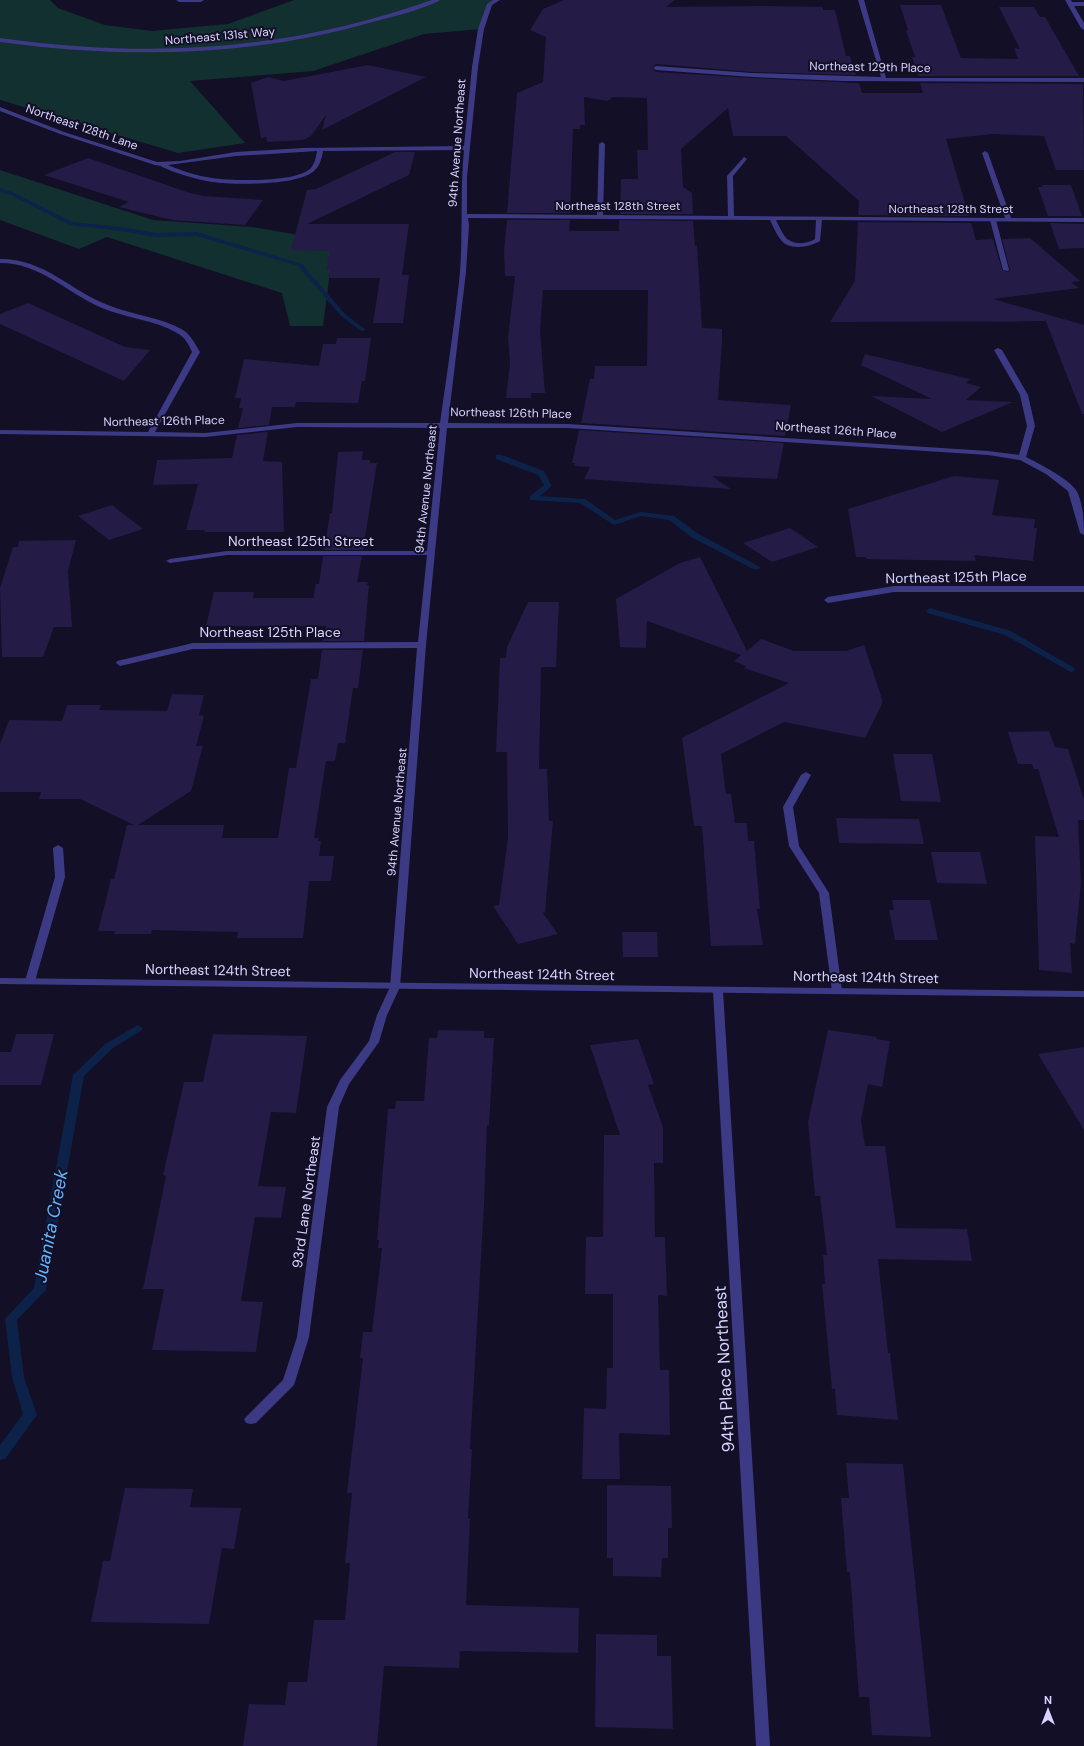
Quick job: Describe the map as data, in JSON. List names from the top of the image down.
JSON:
{
  "streets": {
    "street": [
      "Northeast 131st Way",
      "Northeast 129th Place",
      "Northeast 128th Lane",
      "94th Avenue Northeast",
      "Northeast 128th Street",
      "Northeast 126th Place",
      "Northeast 125th Street",
      "Northeast 125th Place",
      "Northeast 124th Street",
      "93rd Lane Northeast",
      "94th Place Northeast"
    ]
  },
  "crossings": [
    ["Northeast 128th Lane", "94th Avenue Northeast"],
    ["94th Avenue Northeast", "Northeast 128th Street"],
    ["94th Avenue Northeast", "Northeast 126th Place"],
    ["94th Avenue Northeast", "Northeast 125th Street"],
    ["94th Avenue Northeast", "Northeast 125th Place"],
    ["94th Avenue Northeast", "Northeast 124th Street"],
    ["94th Avenue Northeast", "93rd Lane Northeast"],
    ["Northeast 124th Street", "93rd Lane Northeast"],
    ["Northeast 124th Street", "94th Place Northeast"]
  ],
  "water": ["Juanita Creek"],
  "north": "top"
}
